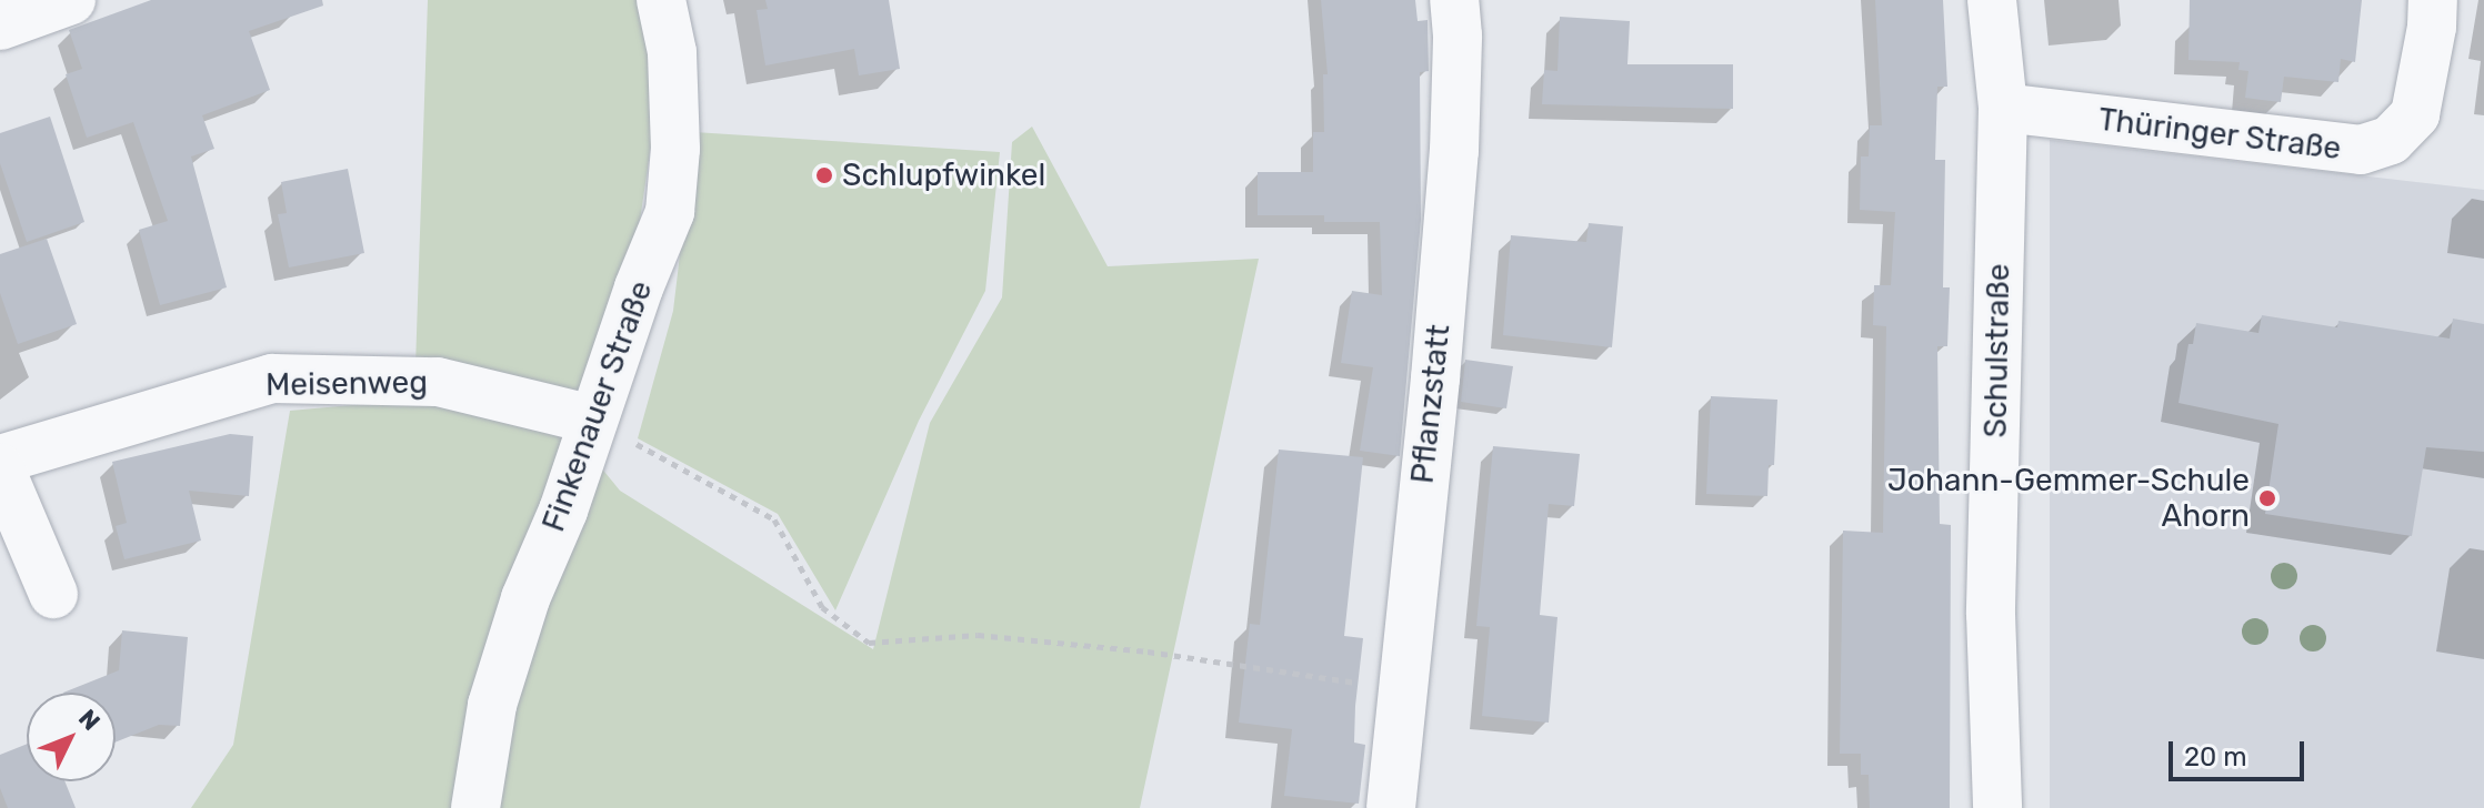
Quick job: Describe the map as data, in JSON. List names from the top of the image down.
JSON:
{
  "streets": {
    "street": [
      "Thüringer Straße",
      "Schulstraße",
      "Meisenweg",
      "Pflanzstatt",
      "Finkenauer Straße"
    ]
  },
  "crossings": [
    ["Thüringer Straße", "Schulstraße"],
    ["Meisenweg", "Finkenauer Straße"]
  ],
  "places": ["Schlupfwinkel", "Johann-Gemmer-Schule Ahorn"],
  "scale_bar": "20 m",
  "north": "top right"
}
